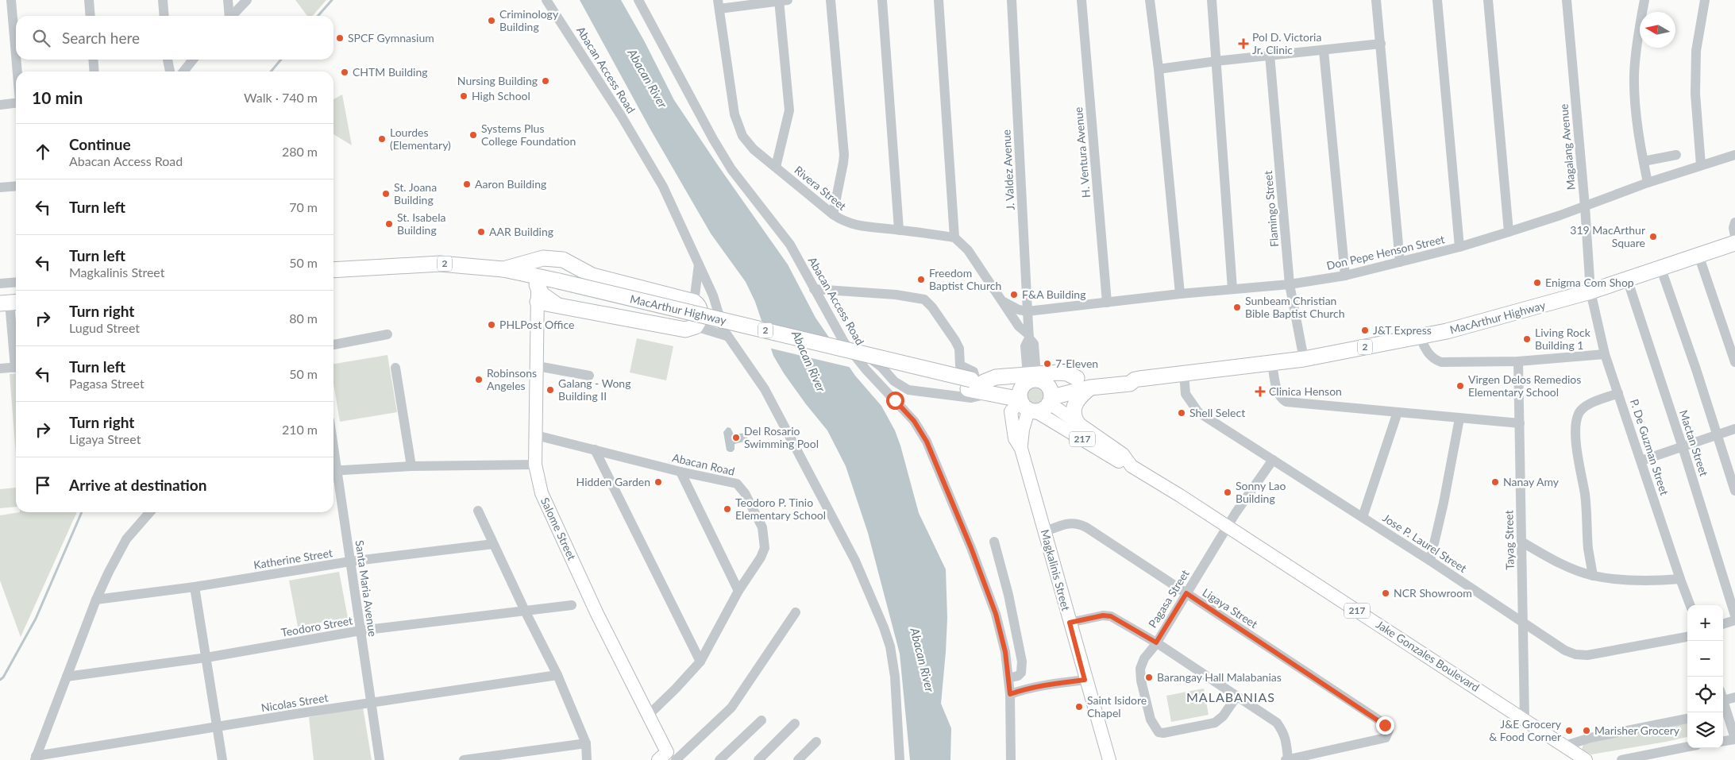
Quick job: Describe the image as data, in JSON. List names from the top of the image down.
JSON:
{
  "streets": {
    "highway": ["2", "MacArthur Highway"],
    "main road": [
      "217",
      "Salome Street",
      "Magkalinis Street",
      "Jake Gonzales Boulevard"
    ],
    "street": [
      "Abacan Access Road",
      "Magalang Avenue",
      "H. Ventura Avenue",
      "J. Valdez Avenue",
      "Rivera Street",
      "Flamingo Street",
      "Don Pepe Henson Street",
      "Mactan Street",
      "P. De Guzman Street",
      "Abacan Road",
      "Tayag Street",
      "Jose P. Laurel Street",
      "Katherine Street",
      "Santa Maria Avenue",
      "Pagasa Street",
      "Ligaya Street",
      "Teodoro Street",
      "Nicolas Street"
    ]
  },
  "crossings": [
    ["Magalang Avenue", "Don Pepe Henson Street"],
    ["Magalang Avenue", "MacArthur Highway"],
    ["Magalang Avenue", "P. De Guzman Street"],
    ["H. Ventura Avenue", "Don Pepe Henson Street"],
    ["J. Valdez Avenue", "Don Pepe Henson Street"],
    ["J. Valdez Avenue", "2"],
    ["J. Valdez Avenue", "MacArthur Highway"],
    ["J. Valdez Avenue", "Magkalinis Street"],
    ["J. Valdez Avenue", "Jake Gonzales Boulevard"],
    ["Flamingo Street", "Don Pepe Henson Street"],
    ["Flamingo Street", "MacArthur Highway"],
    ["2", "MacArthur Highway"],
    ["2", "Magkalinis Street"],
    ["2", "Jake Gonzales Boulevard"],
    ["MacArthur Highway", "Mactan Street"],
    ["MacArthur Highway", "P. De Guzman Street"],
    ["MacArthur Highway", "Jose P. Laurel Street"],
    ["MacArthur Highway", "Magkalinis Street"],
    ["MacArthur Highway", "Jake Gonzales Boulevard"],
    ["Abacan Road", "Salome Street"],
    ["Tayag Street", "Jose P. Laurel Street"],
    ["Tayag Street", "Jake Gonzales Boulevard"],
    ["Jose P. Laurel Street", "Pagasa Street"],
    ["Katherine Street", "Santa Maria Avenue"],
    ["Magkalinis Street", "Ligaya Street"],
    ["Magkalinis Street", "Jake Gonzales Boulevard"],
    ["Santa Maria Avenue", "Teodoro Street"],
    ["Santa Maria Avenue", "Nicolas Street"],
    ["Pagasa Street", "Ligaya Street"],
    ["Pagasa Street", "Jake Gonzales Boulevard"]
  ],
  "districts": ["MALABANIAS"],
  "water": ["Abacan River"],
  "places": {
    "other": [
      "Criminology Building",
      "SPCF Gymnasium",
      "CHTM Building",
      "Nursing Building",
      "High School",
      "Systems Plus College Foundation",
      "Lourdes (Elementary)",
      "Aaron Building",
      "St. Joana Building",
      "St. Isabela Building",
      "AAR Building",
      "319 MacArthur Square",
      "Freedom Baptist Church",
      "Enigma Com Shop",
      "F&A Building",
      "Sunbeam Christian Bible Baptist Church",
      "PHLPost Office",
      "J&T Express",
      "Living Rock Building 1",
      "7-Eleven",
      "Robinsons Angeles",
      "Virgen Delos Remedios Elementary School",
      "Galang - Wong Building II",
      "Shell Select",
      "Del Rosario Swimming Pool",
      "Hidden Garden",
      "Nanay Amy",
      "Sonny Lao Building",
      "Teodoro P. Tinio Elementary School",
      "NCR Showroom",
      "Barangay Hall Malabanias",
      "Saint Isidore Chapel",
      "J&E Grocery & Food Corner",
      "Marisher Grocery"
    ],
    "health": ["Pol D. Victoria Jr. Clinic", "Clinica Henson"]
  },
  "north": "left",
  "page": {
    "search": "Search here",
    "heading": ["10 min", "Walk · 740 m"],
    "list": [
      ["Continue", "Abacan Access Road", "280 m"],
      ["Turn left", "70 m"],
      ["Turn left", "Magkalinis Street", "50 m"],
      ["Turn right", "Lugud Street", "80 m"],
      ["Turn left", "Pagasa Street", "50 m"],
      ["Turn right", "Ligaya Street", "210 m"],
      "Arrive at destination"
    ],
    "map_buttons": ["+", "−"]
  }
}
